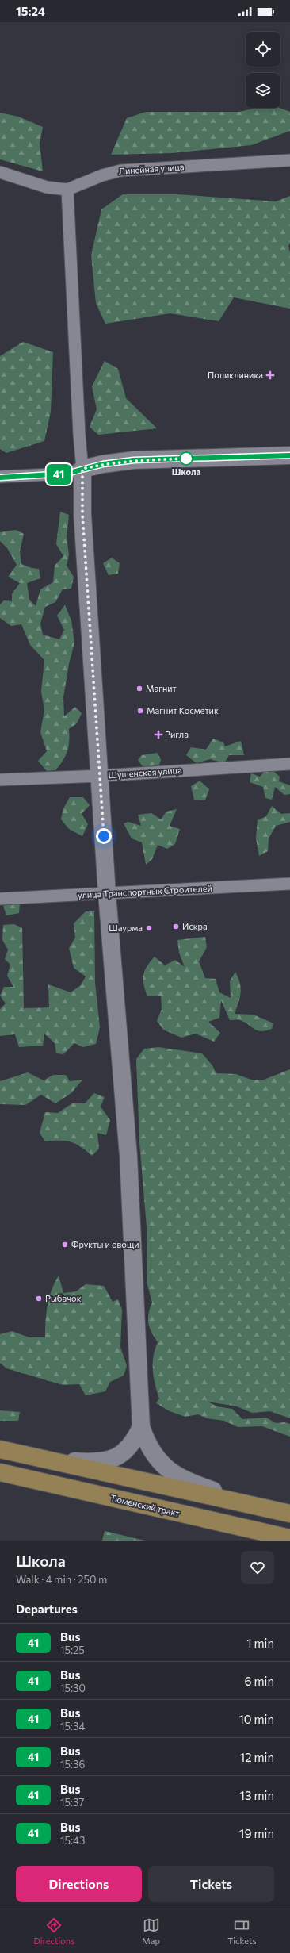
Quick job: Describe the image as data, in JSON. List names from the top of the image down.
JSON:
{
  "streets": {
    "main road": ["Тюменский тракт"],
    "street": ["Линейная улица", "Шушенская улица", "улица Транспортных Строителей"]
  },
  "places": {
    "health": ["Поликлиника", "Ригла"],
    "other": [
      "Школа",
      "Магнит",
      "Магнит Косметик",
      "Искра",
      "Шаурма",
      "Фрукты и овощи",
      "Рыбачок"
    ]
  },
  "lines": ["bus line 41"],
  "page": {
    "status": "15:24",
    "on_map": "41",
    "heading": [
      ["Школа", "Walk · 4 min · 250 m"],
      "Departures"
    ],
    "list": [
      {
        "mark": "41",
        "name": "Bus",
        "note": "15:25",
        "value": "1 min"
      },
      {
        "mark": "41",
        "name": "Bus",
        "note": "15:30",
        "value": "6 min"
      },
      {
        "mark": "41",
        "name": "Bus",
        "note": "15:34",
        "value": "10 min"
      },
      {
        "mark": "41",
        "name": "Bus",
        "note": "15:36",
        "value": "12 min"
      },
      {
        "mark": "41",
        "name": "Bus",
        "note": "15:37",
        "value": "13 min"
      },
      {
        "mark": "41",
        "name": "Bus",
        "note": "15:43",
        "value": "19 min"
      }
    ],
    "buttons": ["Directions", "Tickets"],
    "tabs": ["Directions", "Map", "Tickets"]
  }
}
